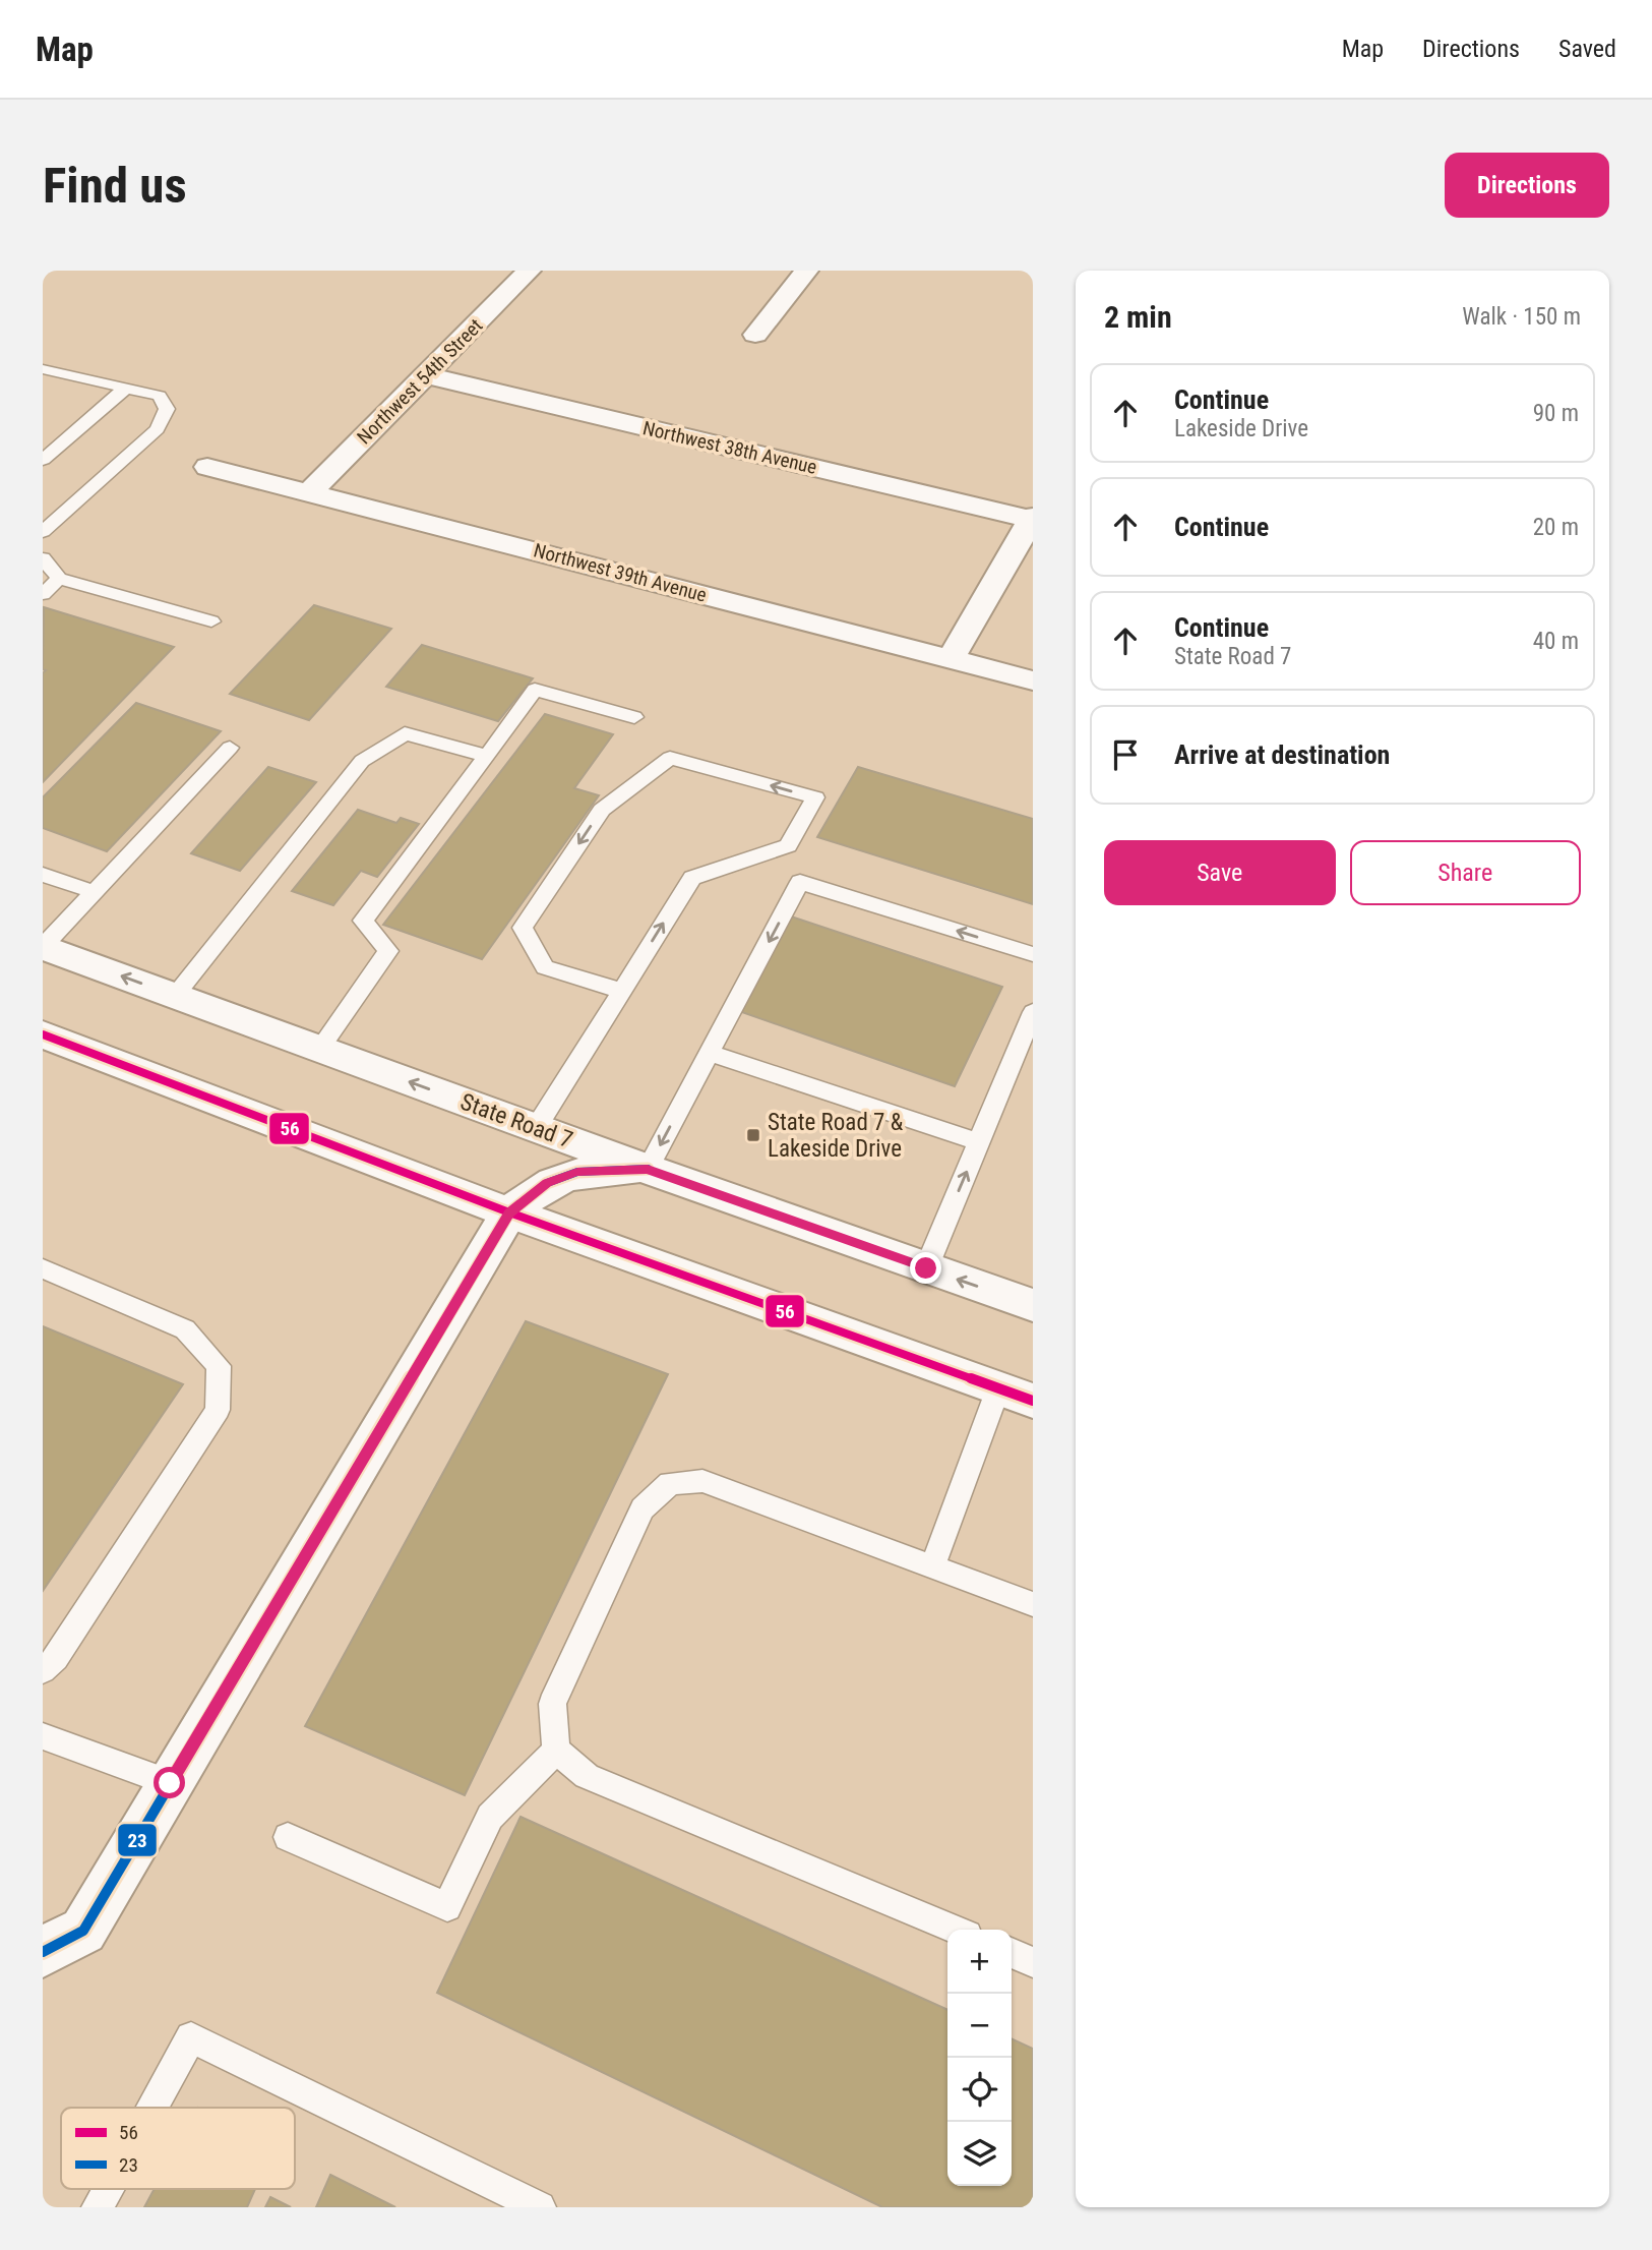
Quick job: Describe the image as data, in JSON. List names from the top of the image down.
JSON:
{
  "streets": {
    "street": [
      "Northwest 54th Street",
      "Northwest 38th Avenue",
      "Northwest 39th Avenue",
      "State Road 7"
    ]
  },
  "crossings": [
    ["Northwest 54th Street", "Northwest 38th Avenue"],
    ["Northwest 54th Street", "Northwest 39th Avenue"]
  ],
  "places": {
    "transit": ["State Road 7 & Lakeside Drive"]
  },
  "lines": ["transit line 56", "transit line 23"],
  "legend": ["56", "23"],
  "page": {
    "header": "Map",
    "nav": ["Map", "Directions", "Saved"],
    "buttons": [
      "Directions",
      ["Save", "Share"]
    ],
    "title": "Find us",
    "heading": ["2 min", "Walk · 150 m"],
    "list": [
      ["Continue", "Lakeside Drive", "90 m"],
      ["Continue", "20 m"],
      ["Continue", "State Road 7", "40 m"],
      "Arrive at destination"
    ],
    "map_buttons": ["+", "−"]
  }
}
